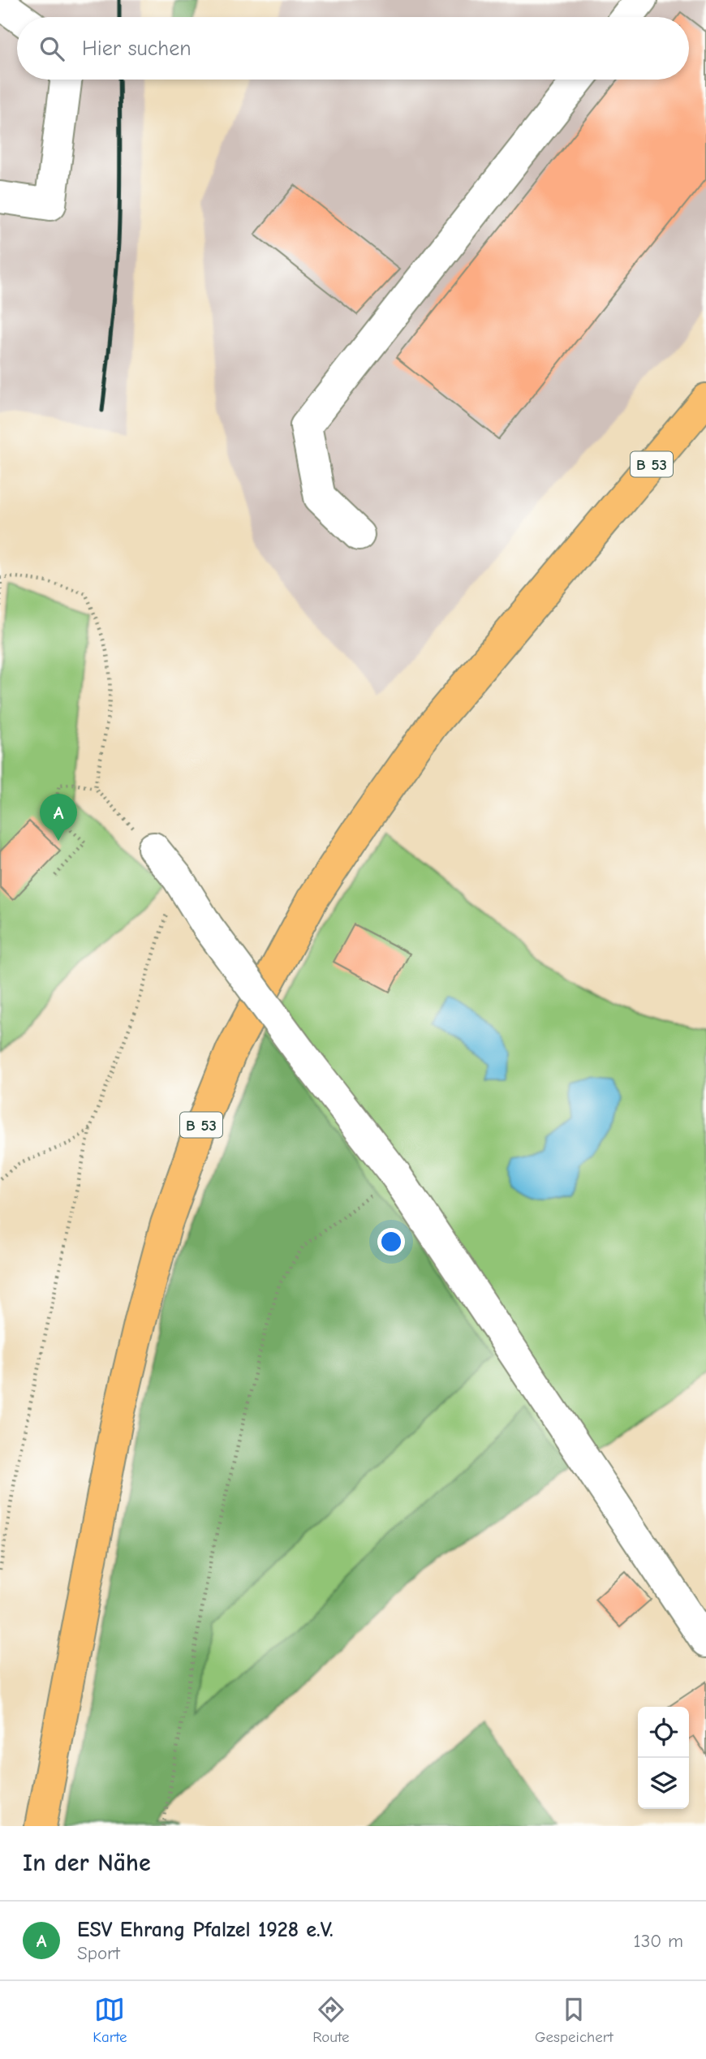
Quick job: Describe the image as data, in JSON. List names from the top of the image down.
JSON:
{
  "streets": {
    "main road": ["B 53"]
  },
  "page": {
    "search": "Hier suchen",
    "pins": "A",
    "heading": "In der Nähe",
    "list": [
      {
        "mark": "A",
        "name": "ESV Ehrang Pfalzel 1928 e.V.",
        "note": "Sport",
        "value": "130 m"
      }
    ],
    "nav": ["Karte", "Route", "Gespeichert"]
  }
}
